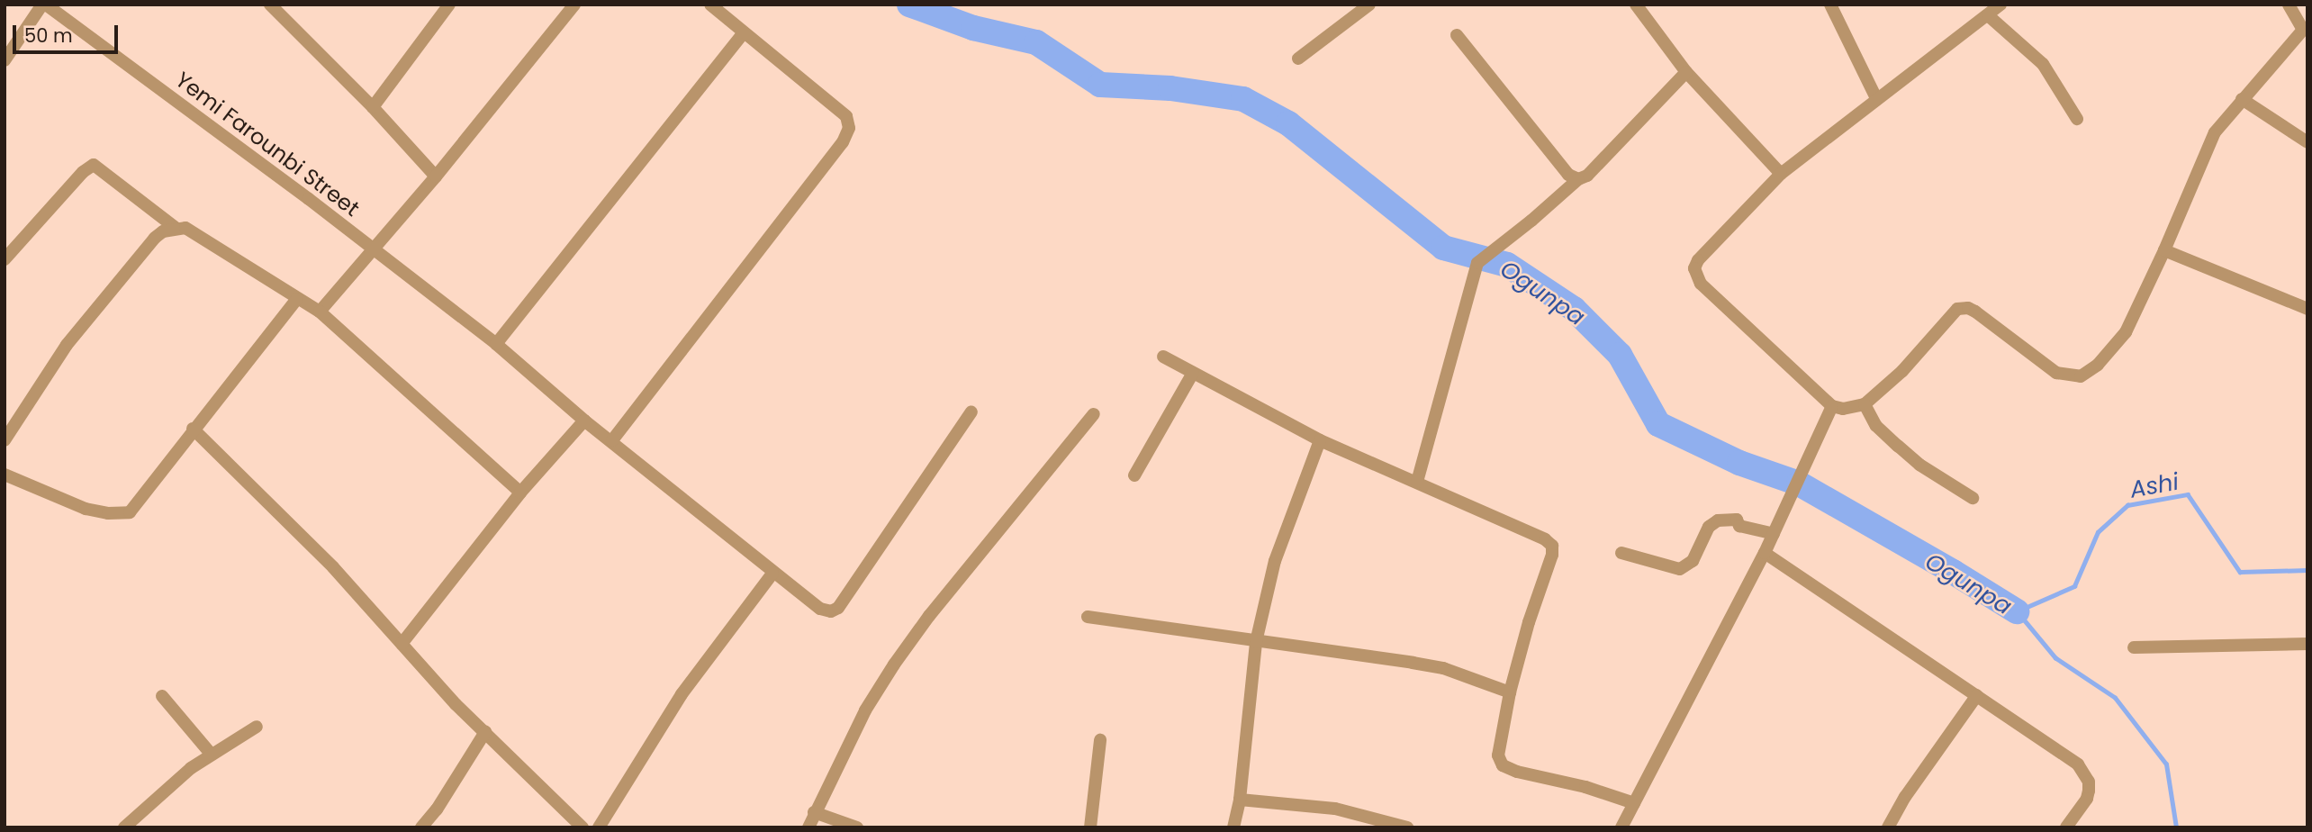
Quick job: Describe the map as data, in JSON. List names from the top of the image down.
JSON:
{
  "streets": {
    "street": ["Yemi Farounbi Street"]
  },
  "water": ["Ogunpa", "Ashi"],
  "scale_bar": "50 m"
}
